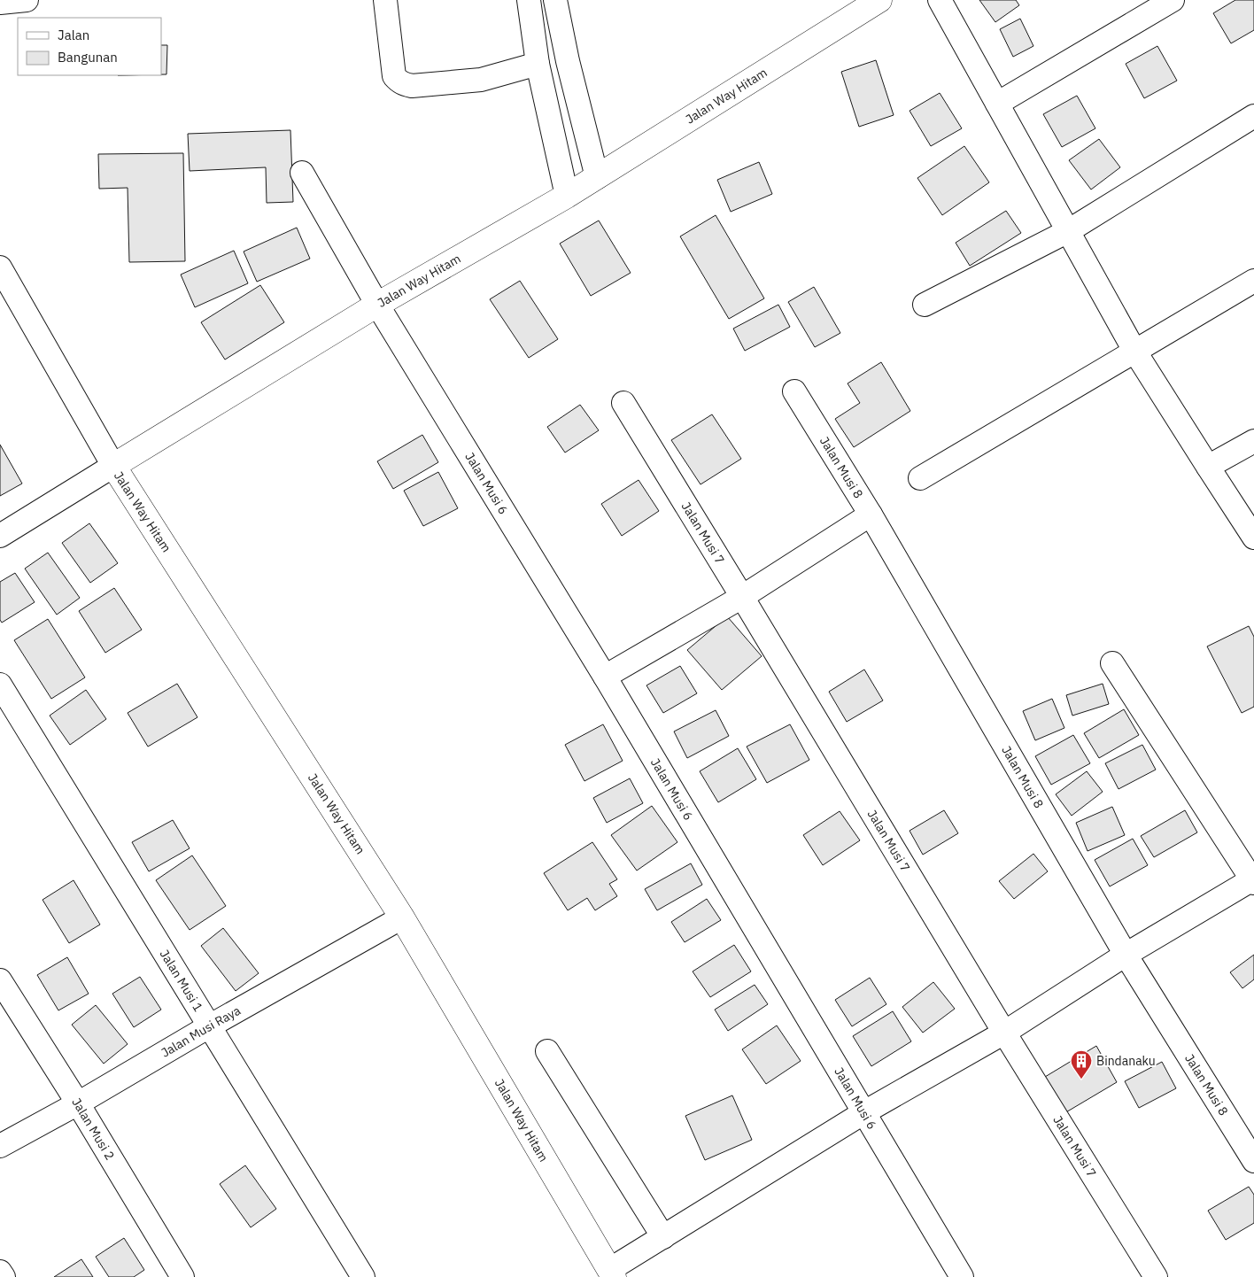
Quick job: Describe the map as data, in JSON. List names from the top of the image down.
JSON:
{
  "streets": {
    "street": [
      "Jalan Way Hitam",
      "Jalan Musi 8",
      "Jalan Musi 6",
      "Jalan Musi 7",
      "Jalan Musi 1",
      "Jalan Musi Raya",
      "Jalan Musi 2"
    ]
  },
  "crossings": [
    ["Jalan Way Hitam", "Jalan Musi 6"],
    ["Jalan Way Hitam", "Jalan Musi Raya"],
    ["Jalan Musi 1", "Jalan Musi Raya"],
    ["Jalan Musi Raya", "Jalan Musi 2"]
  ],
  "places": {
    "building": ["Bindanaku"]
  },
  "legend": ["Jalan", "Bangunan"]
}
